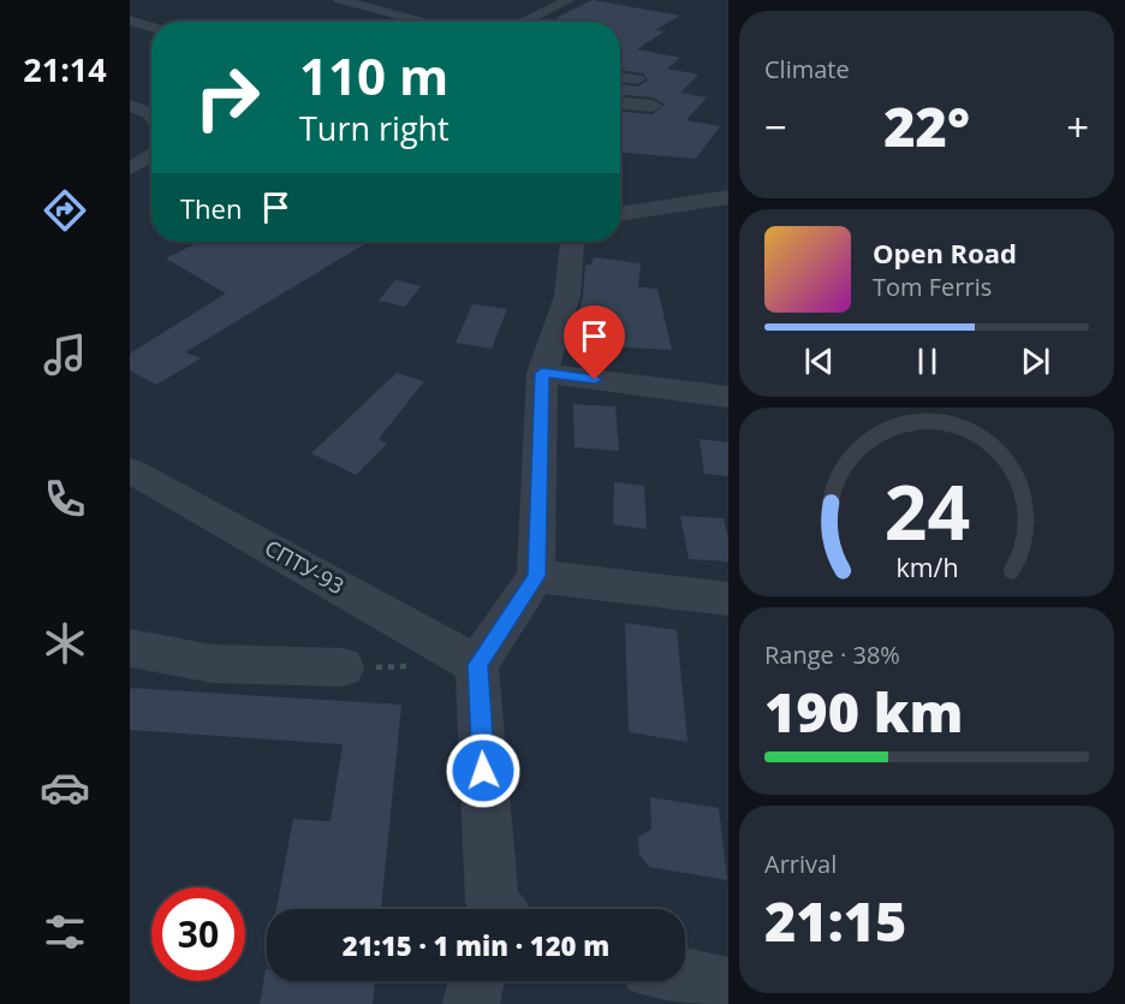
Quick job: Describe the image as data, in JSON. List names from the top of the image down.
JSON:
{
  "streets": {
    "street": ["СПТУ-93"]
  },
  "page": {
    "tabs": "21:14",
    "tile": [
      "Climate",
      ["Range · 38%", "190 km"],
      ["Arrival", "21:15"]
    ],
    "turn": ["110 m", "Turn right"],
    "heat": ["−", "22°", "+"],
    "then": "Then",
    "song": ["Open Road", "Tom Ferris"],
    "limit": "30",
    "trip": "21:15 · 1 min · 120 m",
    "gauge": ["24", "km/h"]
  }
}
